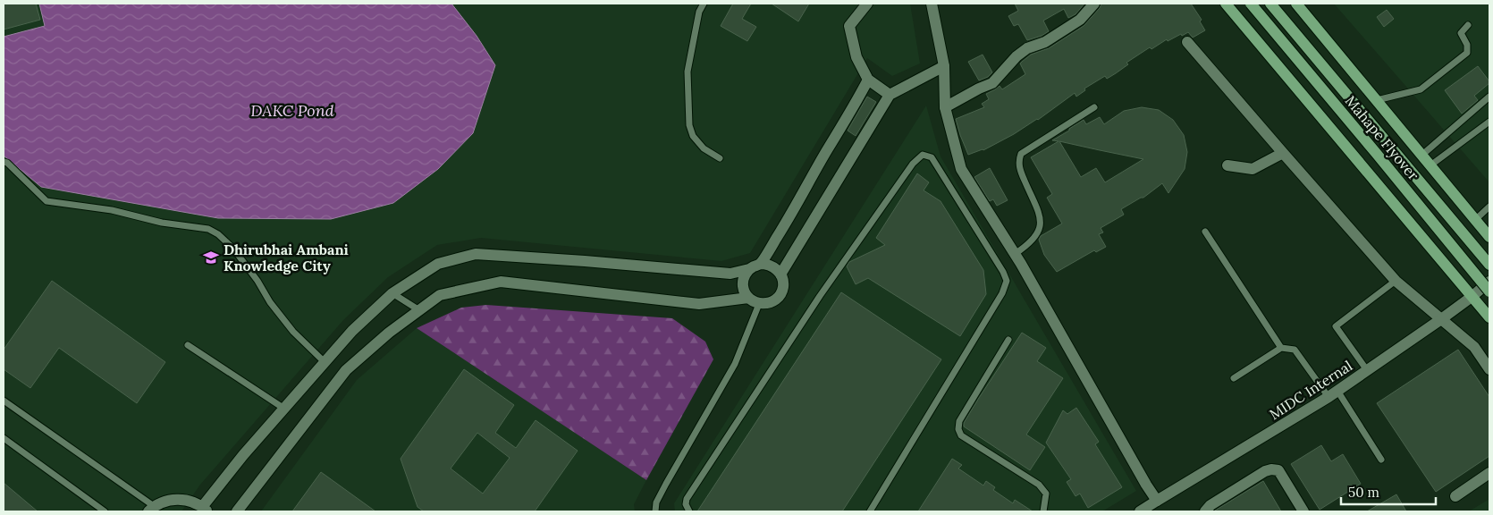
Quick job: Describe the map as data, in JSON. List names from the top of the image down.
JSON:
{
  "streets": {
    "main road": ["Mahape Flyover"],
    "street": ["MIDC Internal"]
  },
  "water": ["DAKC Pond"],
  "places": {
    "school or university": ["Dhirubhai Ambani Knowledge City"]
  },
  "scale_bar": "50 m"
}
